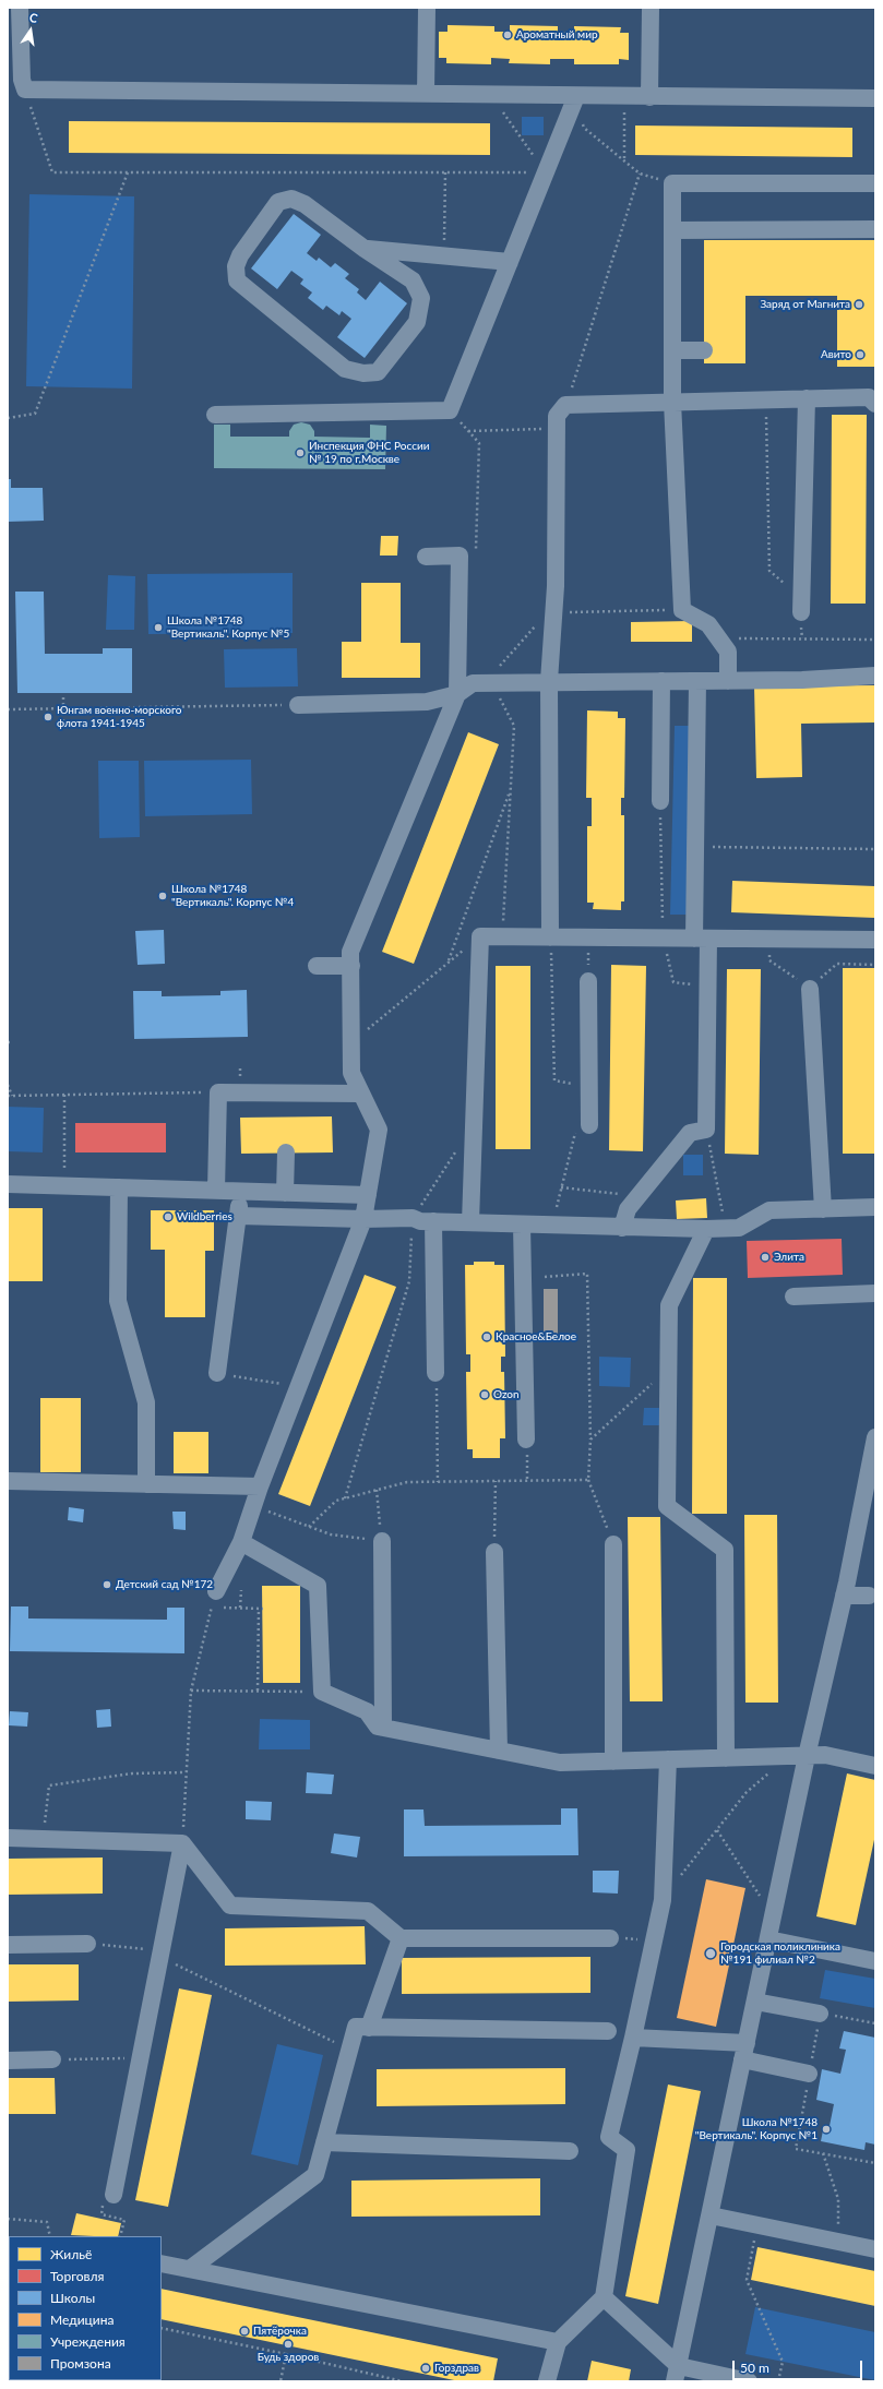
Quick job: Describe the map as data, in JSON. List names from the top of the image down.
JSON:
{
  "places": [
    "Ароматный мир",
    "Заряд от Магнита",
    "Авито",
    "Инспекция ФНС России № 19 по г.Москве",
    "Школа №1748 \"Вертикаль\". Корпус №5",
    "Юнгам военно-морского флота 1941-1945",
    "Школа №1748 \"Вертикаль\". Корпус №4",
    "Wildberries",
    "Элита",
    "Красное&Белое",
    "Ozon",
    "Детский сад №172",
    "Городская поликлиника №191 филиал №2",
    "Школа №1748 \"Вертикаль\". Корпус №1",
    "Пятёрочка",
    "Будь здоров",
    "Горздрав"
  ],
  "legend": [
    "Жильё",
    "Торговля",
    "Школы",
    "Медицина",
    "Учреждения",
    "Промзона"
  ],
  "scale_bar": "50 m",
  "north": "top"
}
